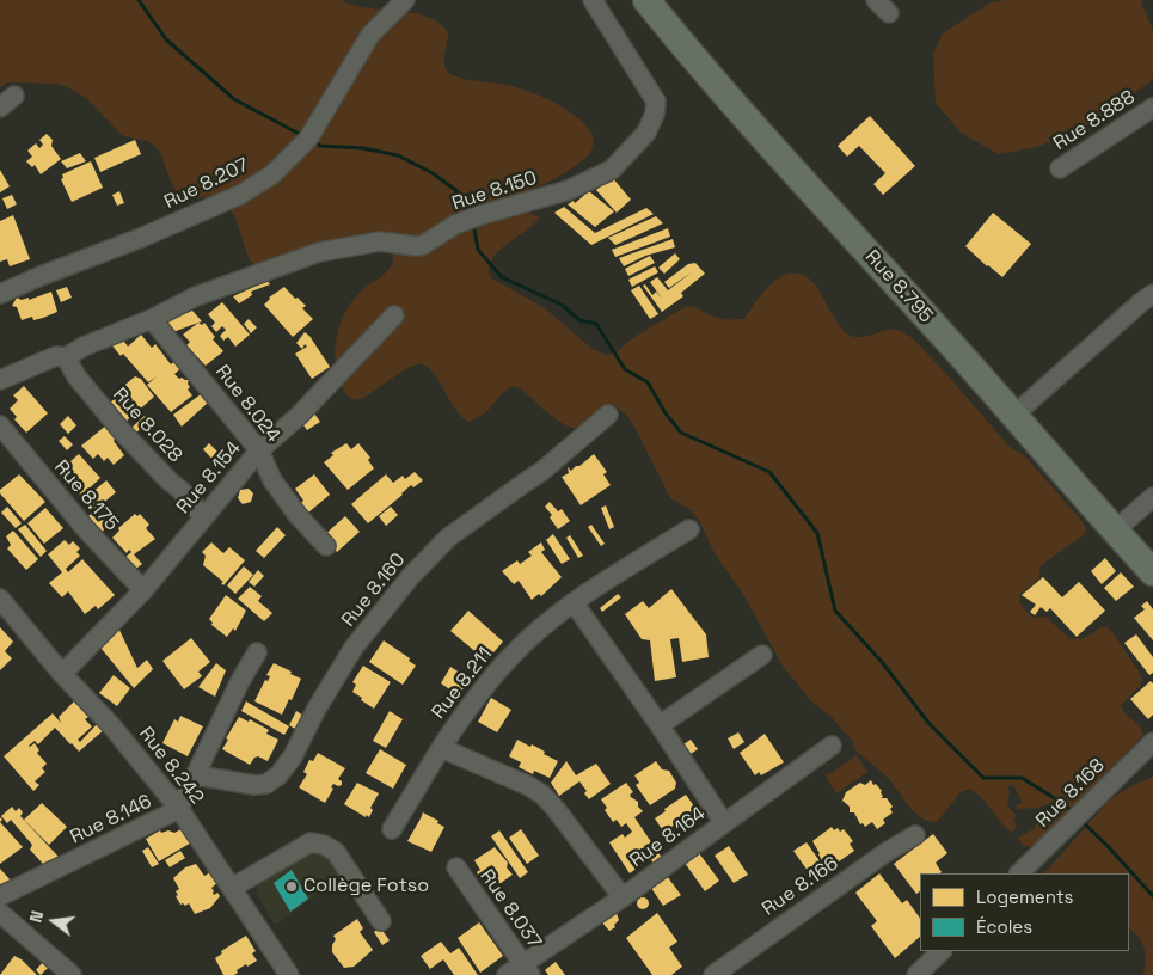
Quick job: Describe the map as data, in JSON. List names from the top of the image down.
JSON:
{
  "streets": {
    "highway": ["Rue 8.795"],
    "street": [
      "Rue 8.888",
      "Rue 8.207",
      "Rue 8.150",
      "Rue 8.024",
      "Rue 8.028",
      "Rue 8.154",
      "Rue 8.175",
      "Rue 8.160",
      "Rue 8.211",
      "Rue 8.242",
      "Rue 8.168",
      "Rue 8.146",
      "Rue 8.164",
      "Rue 8.166",
      "Rue 8.037"
    ]
  },
  "crossings": [
    ["Rue 8.150", "Rue 8.024"],
    ["Rue 8.150", "Rue 8.028"],
    ["Rue 8.024", "Rue 8.154"],
    ["Rue 8.028", "Rue 8.154"],
    ["Rue 8.154", "Rue 8.175"],
    ["Rue 8.154", "Rue 8.242"],
    ["Rue 8.160", "Rue 8.146"],
    ["Rue 8.211", "Rue 8.164"],
    ["Rue 8.242", "Rue 8.146"],
    ["Rue 8.164", "Rue 8.037"]
  ],
  "places": ["Collège Fotso"],
  "legend": ["Logements", "Écoles"],
  "north": "left"
}
